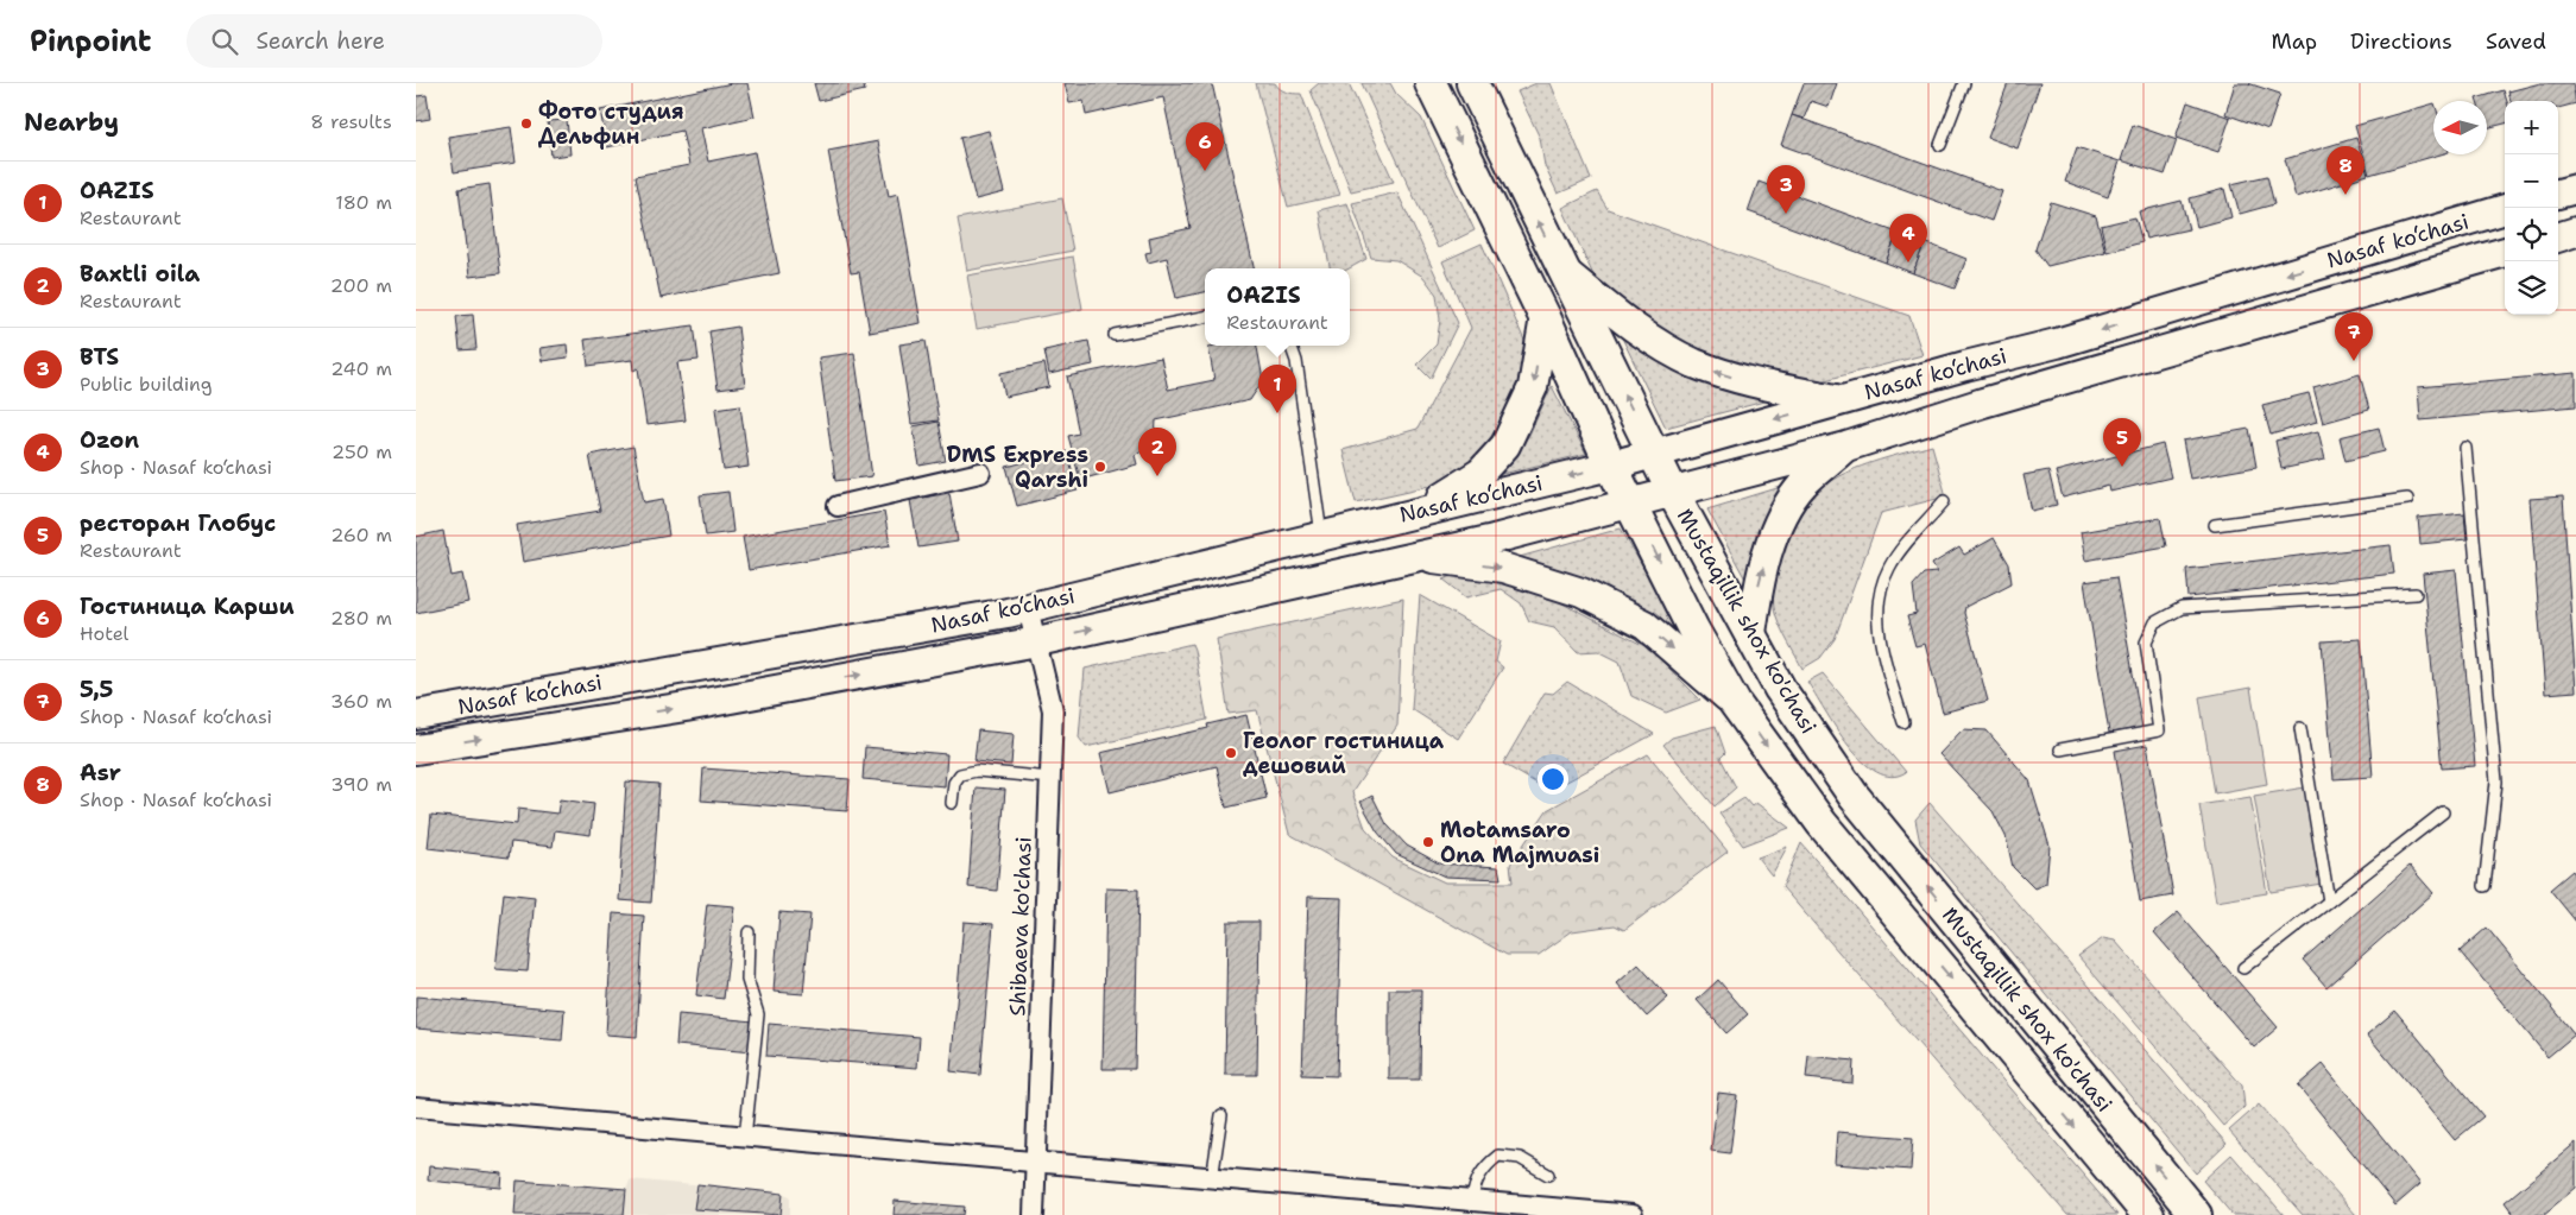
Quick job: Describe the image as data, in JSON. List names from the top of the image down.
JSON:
{
  "streets": {
    "main road": ["Nasaf ko‘chasi", "Mustaqillik shox ko'chasi"],
    "street": ["Shibaeva ko'chasi"]
  },
  "crossings": [
    ["Nasaf ko‘chasi", "Mustaqillik shox ko'chasi"],
    ["Nasaf ko‘chasi", "Shibaeva ko'chasi"]
  ],
  "places": [
    "Фото студия Дельфин",
    "DMS Express Qarshi",
    "Геолог гостиница дешовий",
    "Motamsaro Ona Majmuasi"
  ],
  "north": "left",
  "page": {
    "header": "Pinpoint",
    "search": "Search here",
    "nav": ["Map", "Directions", "Saved"],
    "heading": ["Nearby", "8 results"],
    "map_buttons": ["+", "−"],
    "pins": [
      "6",
      "8",
      "3",
      "4",
      "7",
      "1",
      "5",
      "2"
    ],
    "list": [
      {
        "mark": "1",
        "name": "OAZIS",
        "note": "Restaurant",
        "value": "180 m"
      },
      {
        "mark": "2",
        "name": "Baxtli oila",
        "note": "Restaurant",
        "value": "200 m"
      },
      {
        "mark": "3",
        "name": "BTS",
        "note": "Public building",
        "value": "240 m"
      },
      {
        "mark": "4",
        "name": "Ozon",
        "note": "Shop · Nasaf ko‘chasi",
        "value": "250 m"
      },
      {
        "mark": "5",
        "name": "ресторан Глобус",
        "note": "Restaurant",
        "value": "260 m"
      },
      {
        "mark": "6",
        "name": "Гостиница Карши",
        "note": "Hotel",
        "value": "280 m"
      },
      {
        "mark": "7",
        "name": "5,5",
        "note": "Shop · Nasaf ko‘chasi",
        "value": "360 m"
      },
      {
        "mark": "8",
        "name": "Asr",
        "note": "Shop · Nasaf ko‘chasi",
        "value": "390 m"
      }
    ],
    "popup": ["OAZIS", "Restaurant"]
  }
}
